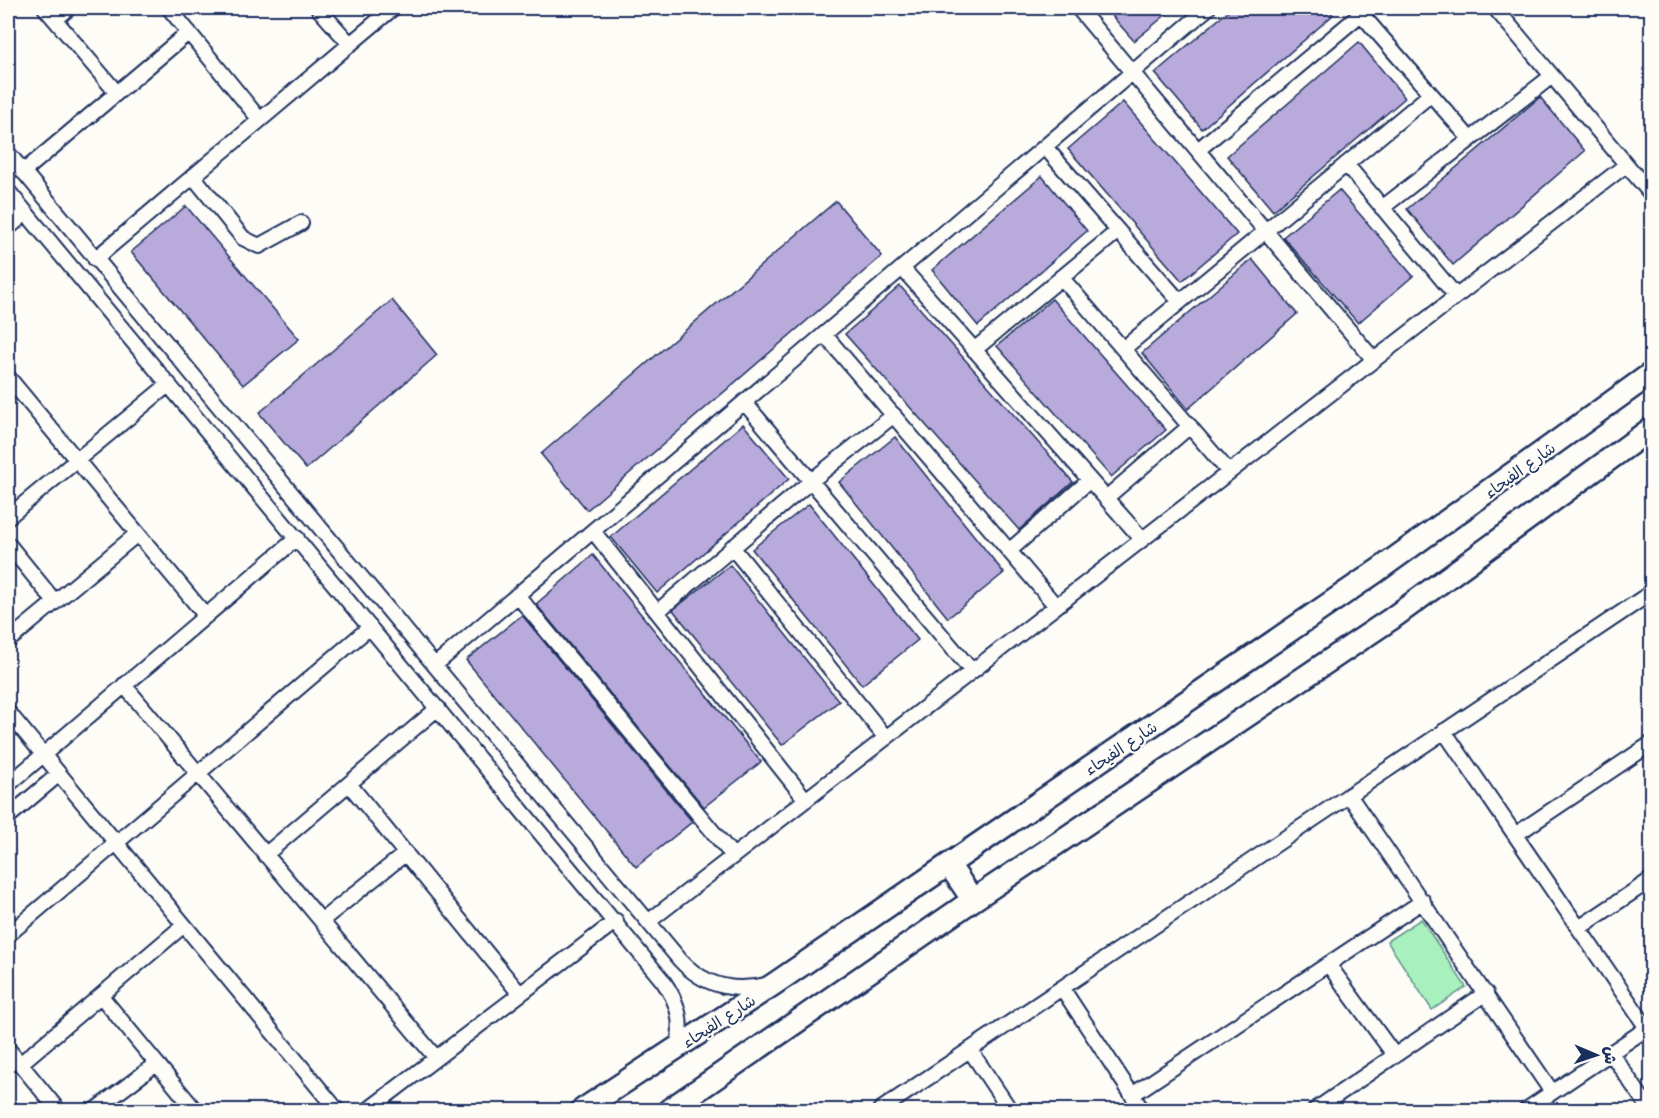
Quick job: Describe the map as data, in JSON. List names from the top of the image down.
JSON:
{
  "streets": {
    "highway": ["شارع الفيحاء"]
  },
  "north": "right"
}
